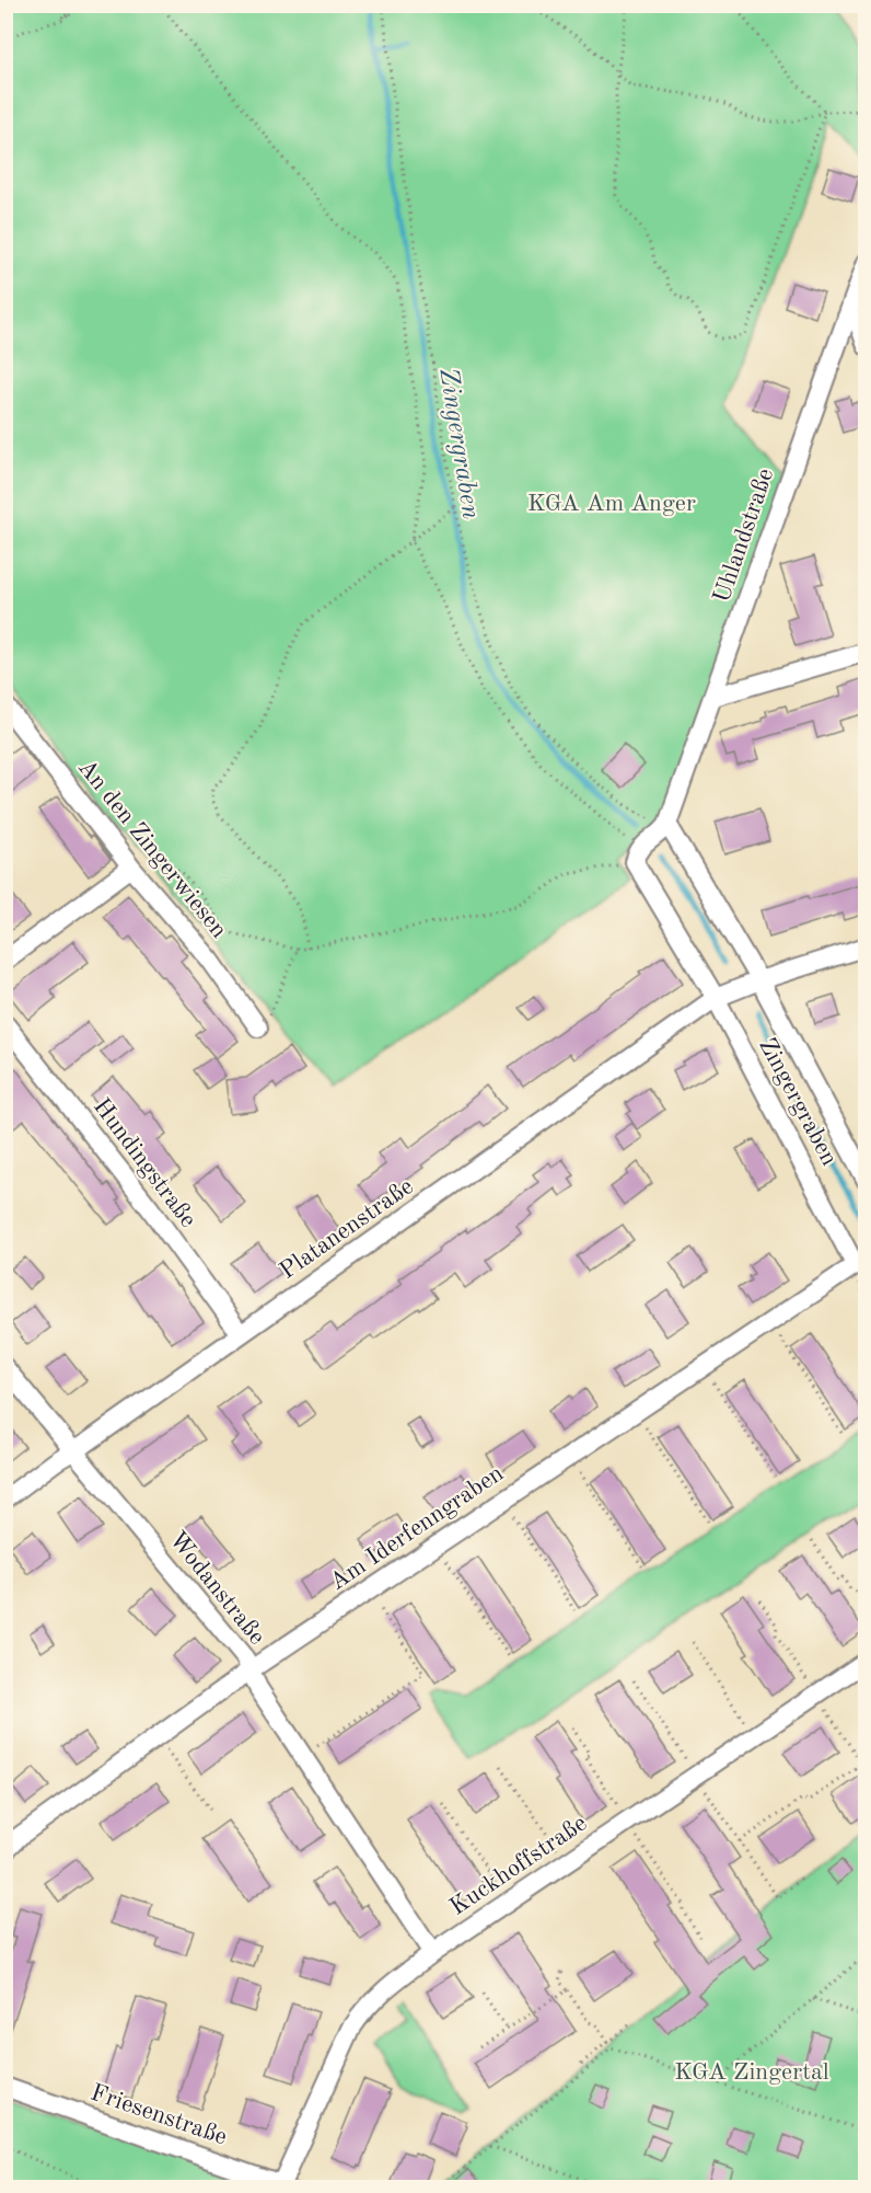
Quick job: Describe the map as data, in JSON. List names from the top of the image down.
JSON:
{
  "streets": {
    "street": [
      "Uhlandstraße",
      "An den Zingerwiesen",
      "Zingergraben",
      "Hundingstraße",
      "Platanenstraße",
      "Am Iderfenngraben",
      "Wodanstraße",
      "Kuckhoffstraße",
      "Friesenstraße"
    ]
  },
  "crossings": [
    ["Uhlandstraße", "Zingergraben"],
    ["Zingergraben", "Platanenstraße"],
    ["Zingergraben", "Am Iderfenngraben"],
    ["Hundingstraße", "Platanenstraße"],
    ["Platanenstraße", "Wodanstraße"],
    ["Am Iderfenngraben", "Wodanstraße"],
    ["Wodanstraße", "Kuckhoffstraße"],
    ["Kuckhoffstraße", "Friesenstraße"]
  ],
  "water": ["Zingergraben"],
  "parks": ["KGA Am Anger", "KGA Zingertal"]
}
